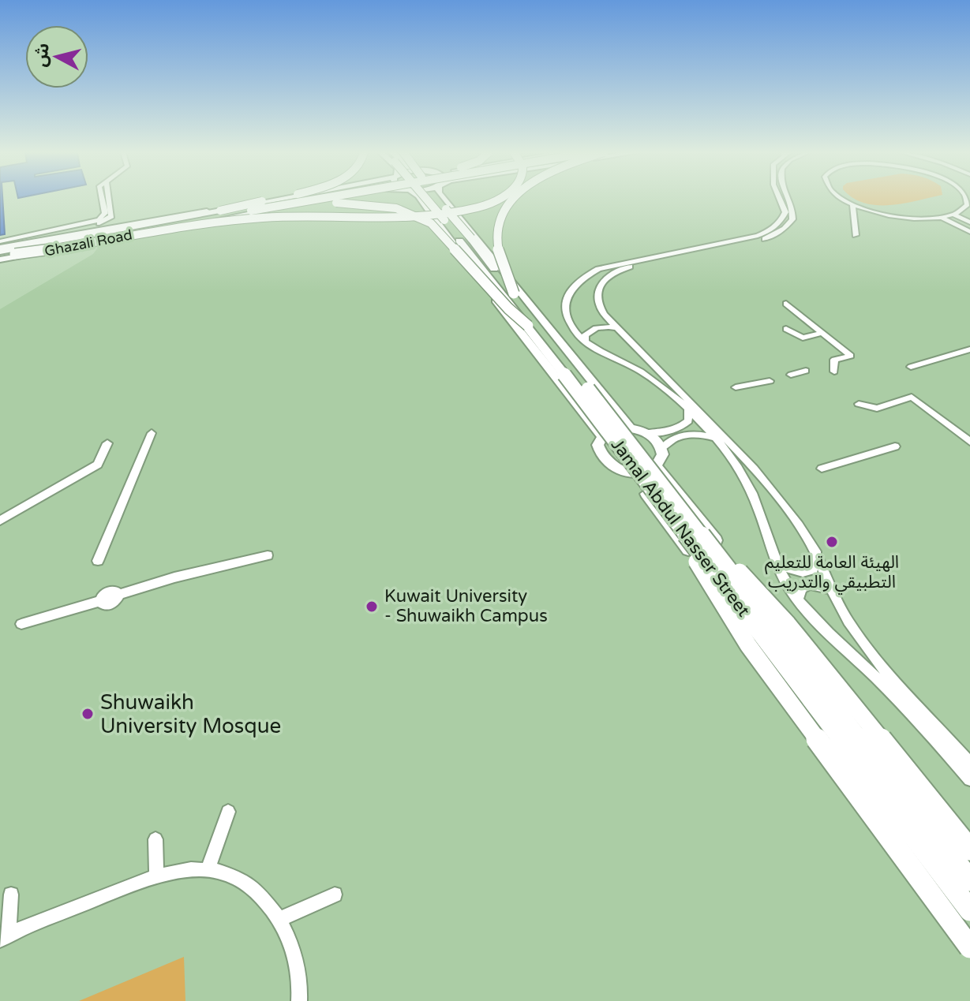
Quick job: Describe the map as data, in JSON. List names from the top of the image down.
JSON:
{
  "streets": {
    "highway": ["Ghazali Road", "Jamal Abdul Nasser Street"]
  },
  "places": ["الهيئة العامة للتعليم التطبيقي والتدريب", "Kuwait University - Shuwaikh Campus", "Shuwaikh University Mosque"],
  "north": "left"
}
